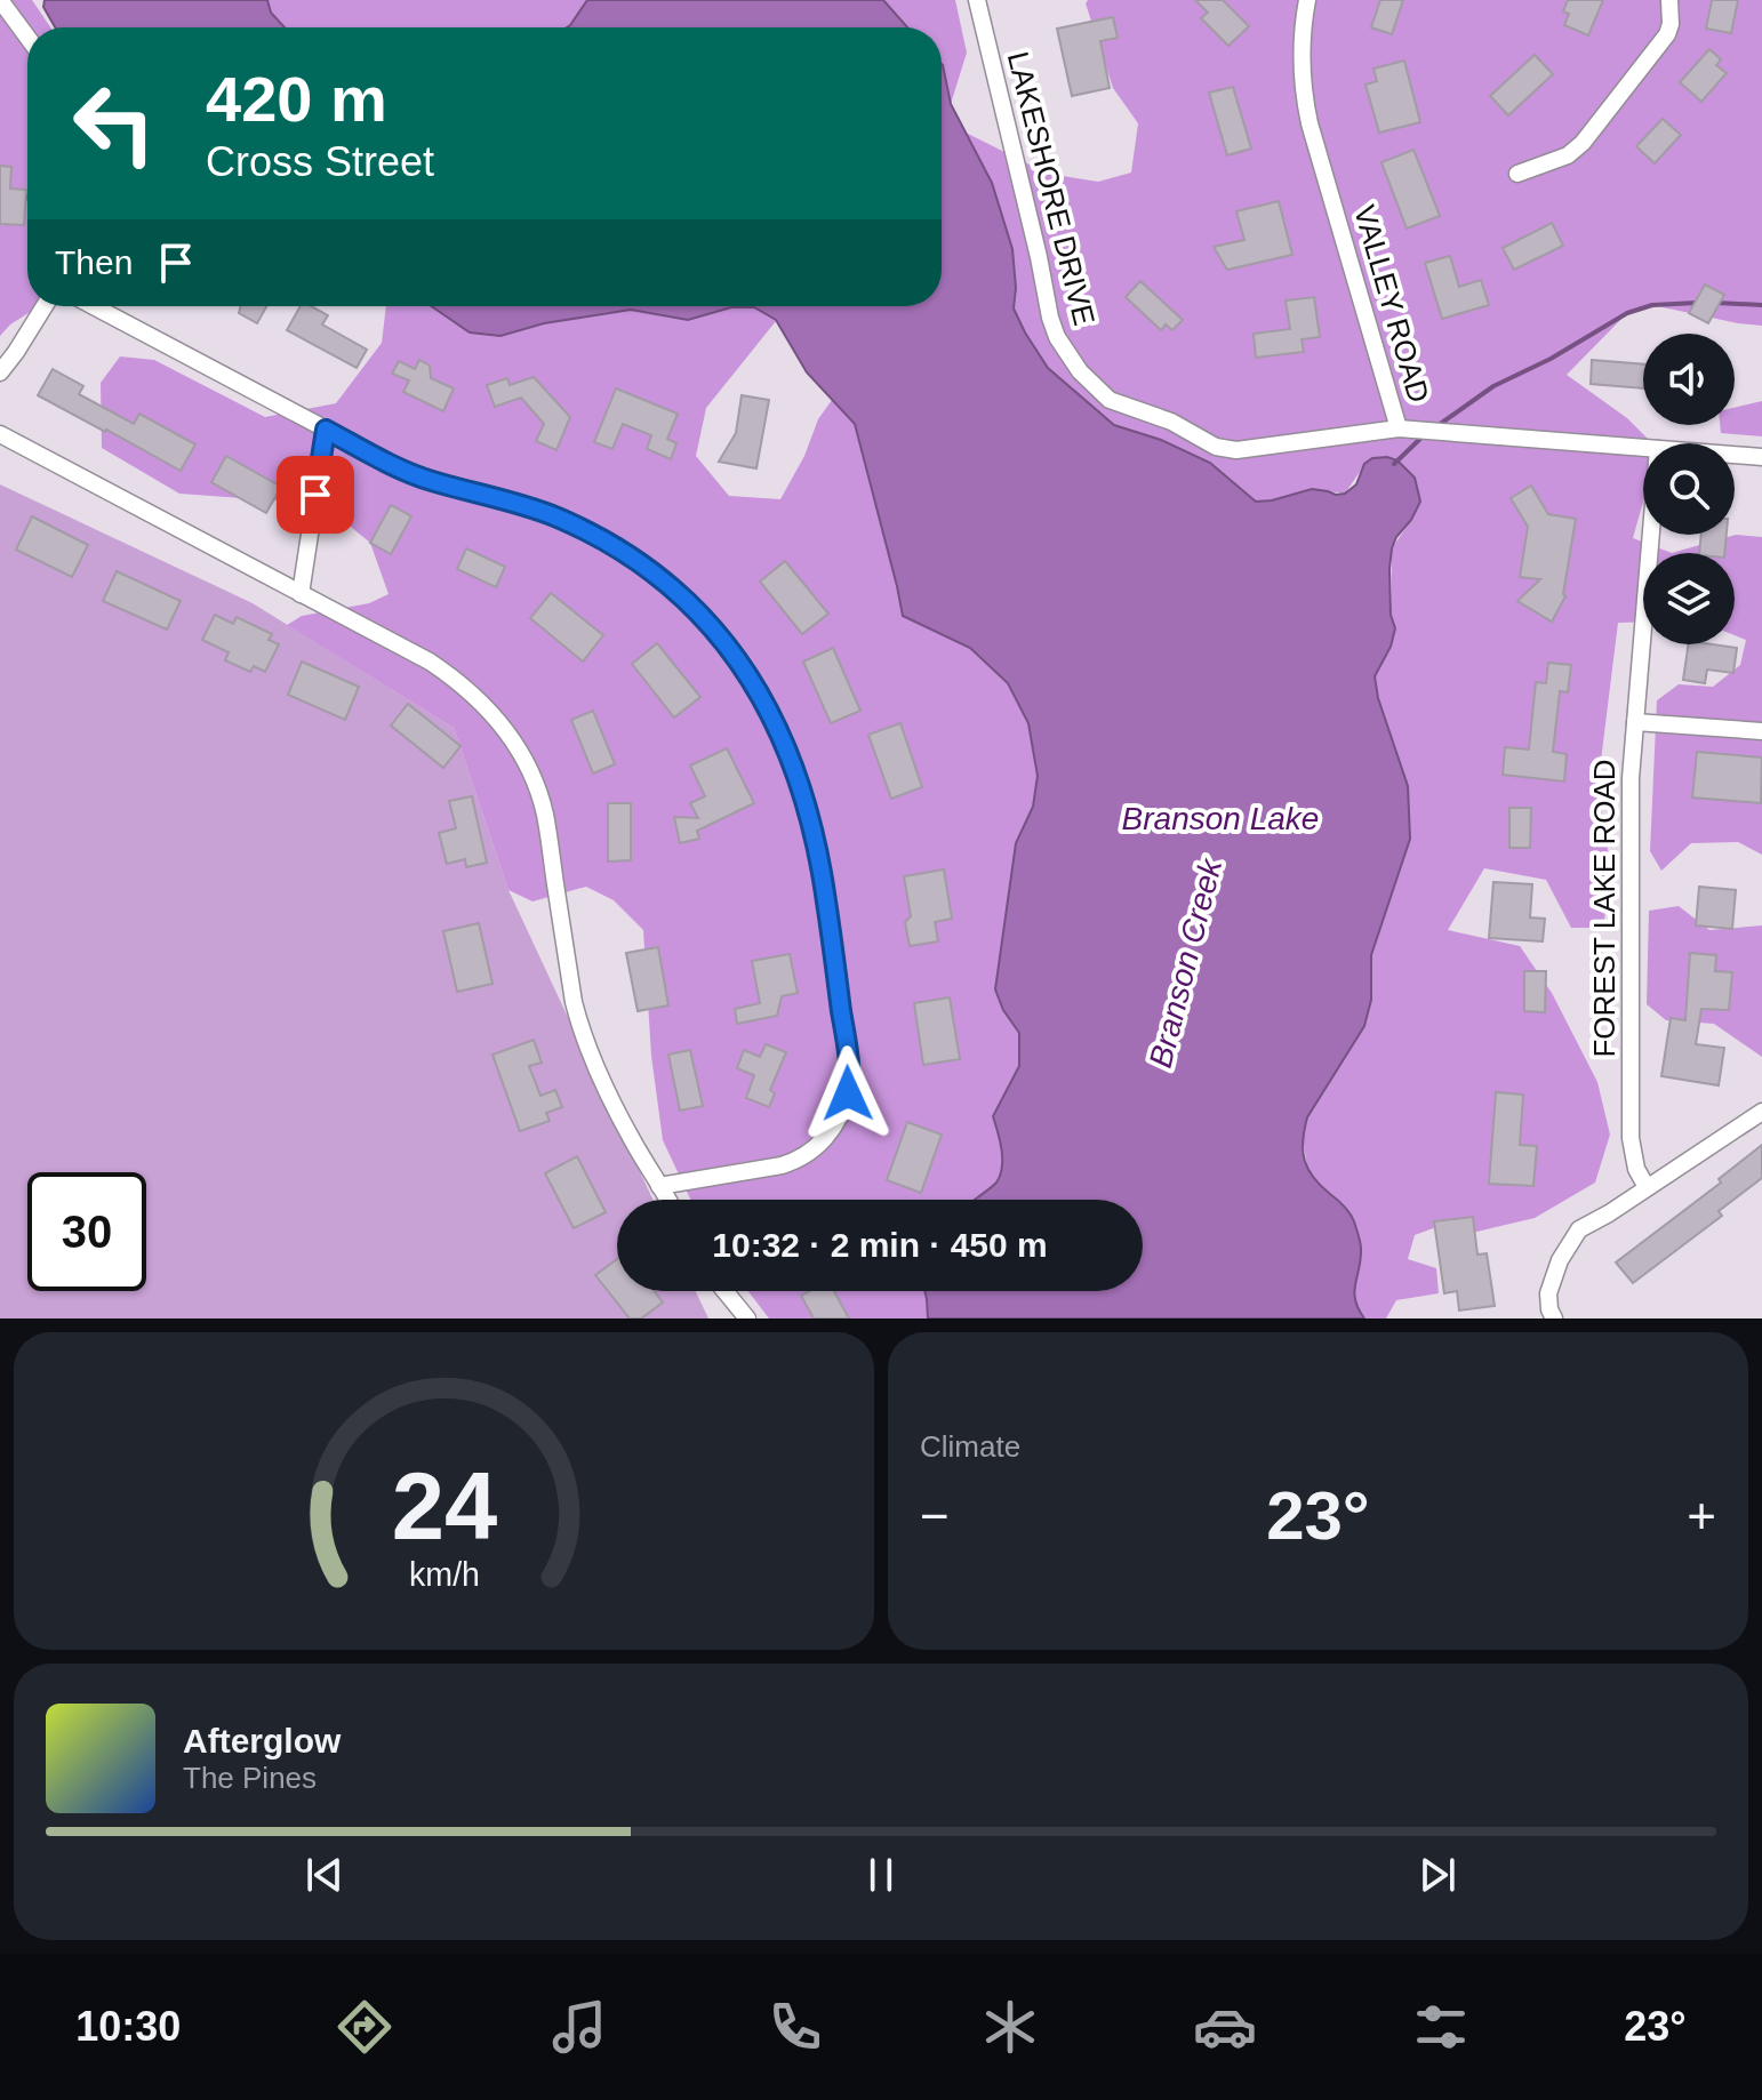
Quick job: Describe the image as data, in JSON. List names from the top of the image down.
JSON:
{
  "streets": {
    "street": ["LAKESHORE DRIVE", "VALLEY ROAD", "FOREST LAKE ROAD"]
  },
  "crossings": [
    ["LAKESHORE DRIVE", "VALLEY ROAD"]
  ],
  "water": ["Branson Lake", "Branson Creek"],
  "page": {
    "turn": ["420 m", "Cross Street"],
    "then": "Then",
    "limit": "30",
    "trip": "10:32 · 2 min · 450 m",
    "tile": "Climate",
    "heat": ["−", "23°", "+"],
    "song": ["Afterglow", "The Pines"],
    "tabs": ["10:30", "23°"],
    "gauge": ["24", "km/h"]
  }
}
